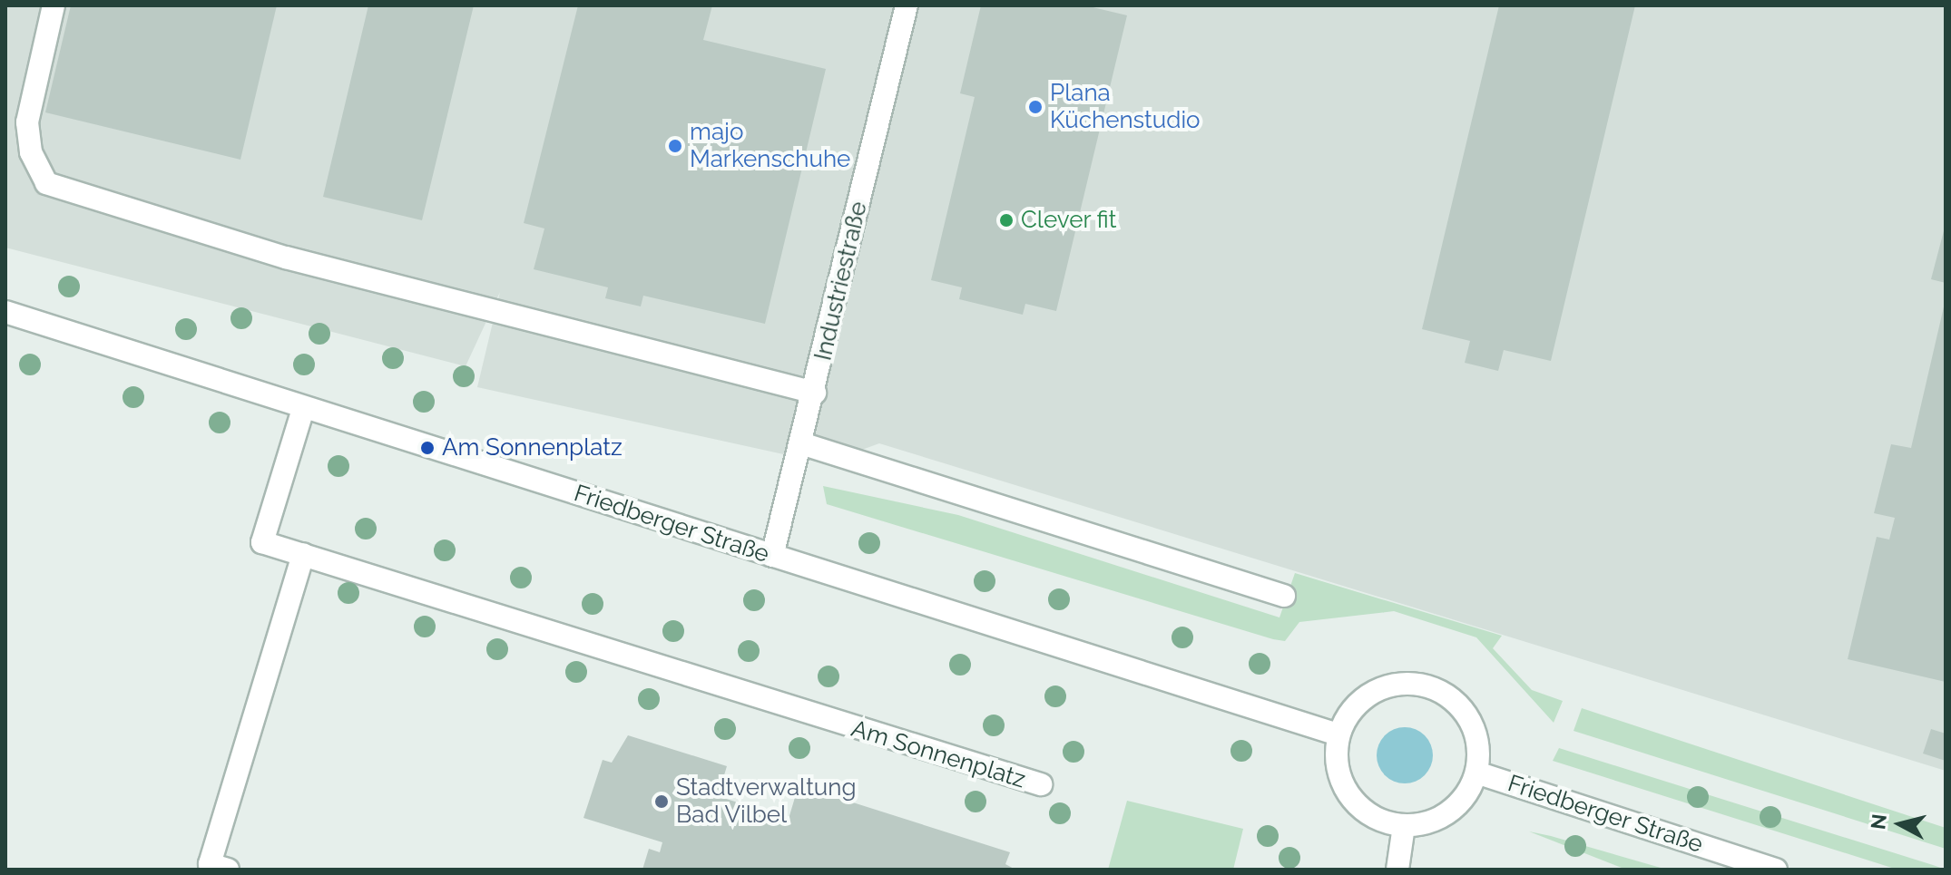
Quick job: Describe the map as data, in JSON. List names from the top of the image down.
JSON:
{
  "streets": {
    "street": ["Industriestraße", "Friedberger Straße", "Am Sonnenplatz"]
  },
  "crossings": [
    ["Industriestraße", "Friedberger Straße"],
    ["Friedberger Straße", "Am Sonnenplatz"]
  ],
  "places": [
    "Plana Küchenstudio",
    "majo Markenschuhe",
    "Clever fit",
    "Am Sonnenplatz",
    "Stadtverwaltung Bad Vilbel"
  ],
  "north": "left"
}
